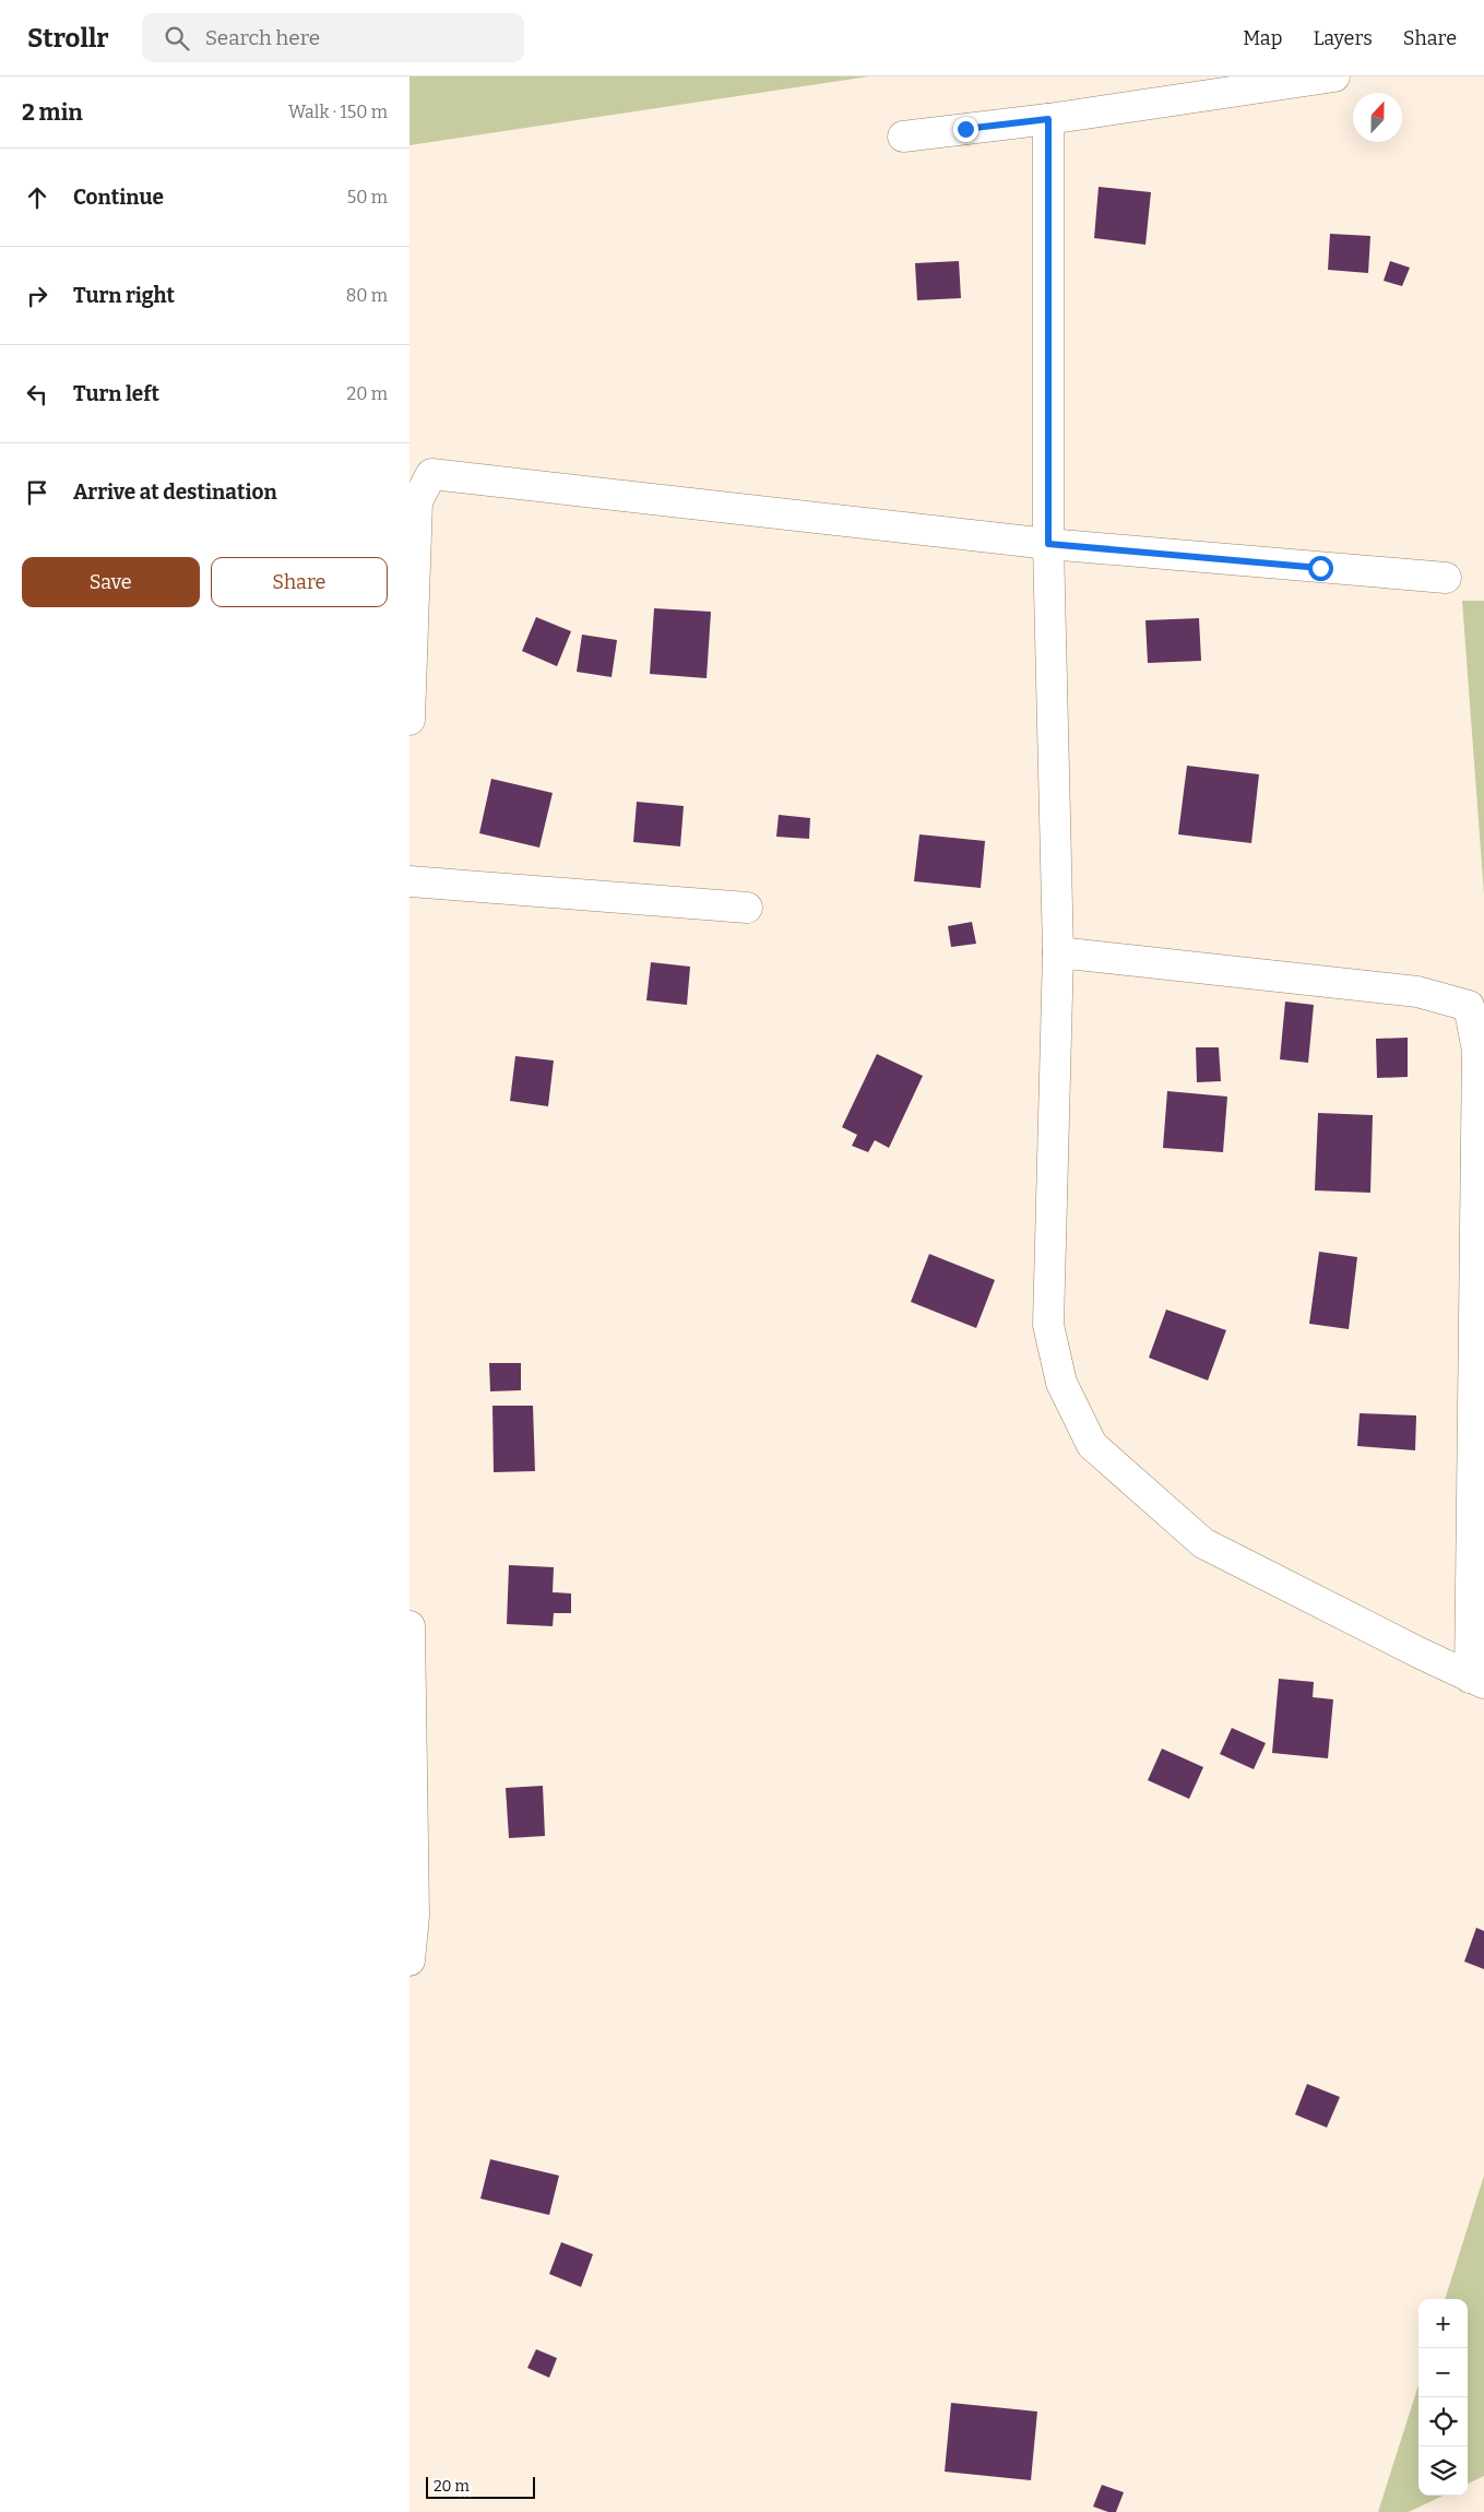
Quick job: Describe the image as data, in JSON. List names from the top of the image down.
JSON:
{
  "scale_bar": "20 m",
  "north": "top",
  "page": {
    "header": "Strollr",
    "search": "Search here",
    "nav": ["Map", "Layers", "Share"],
    "heading": ["2 min", "Walk · 150 m"],
    "list": [
      ["Continue", "50 m"],
      ["Turn right", "80 m"],
      ["Turn left", "20 m"],
      "Arrive at destination"
    ],
    "buttons": ["Save", "Share"],
    "map_buttons": ["+", "−"],
    "scale": "20 m"
  }
}
